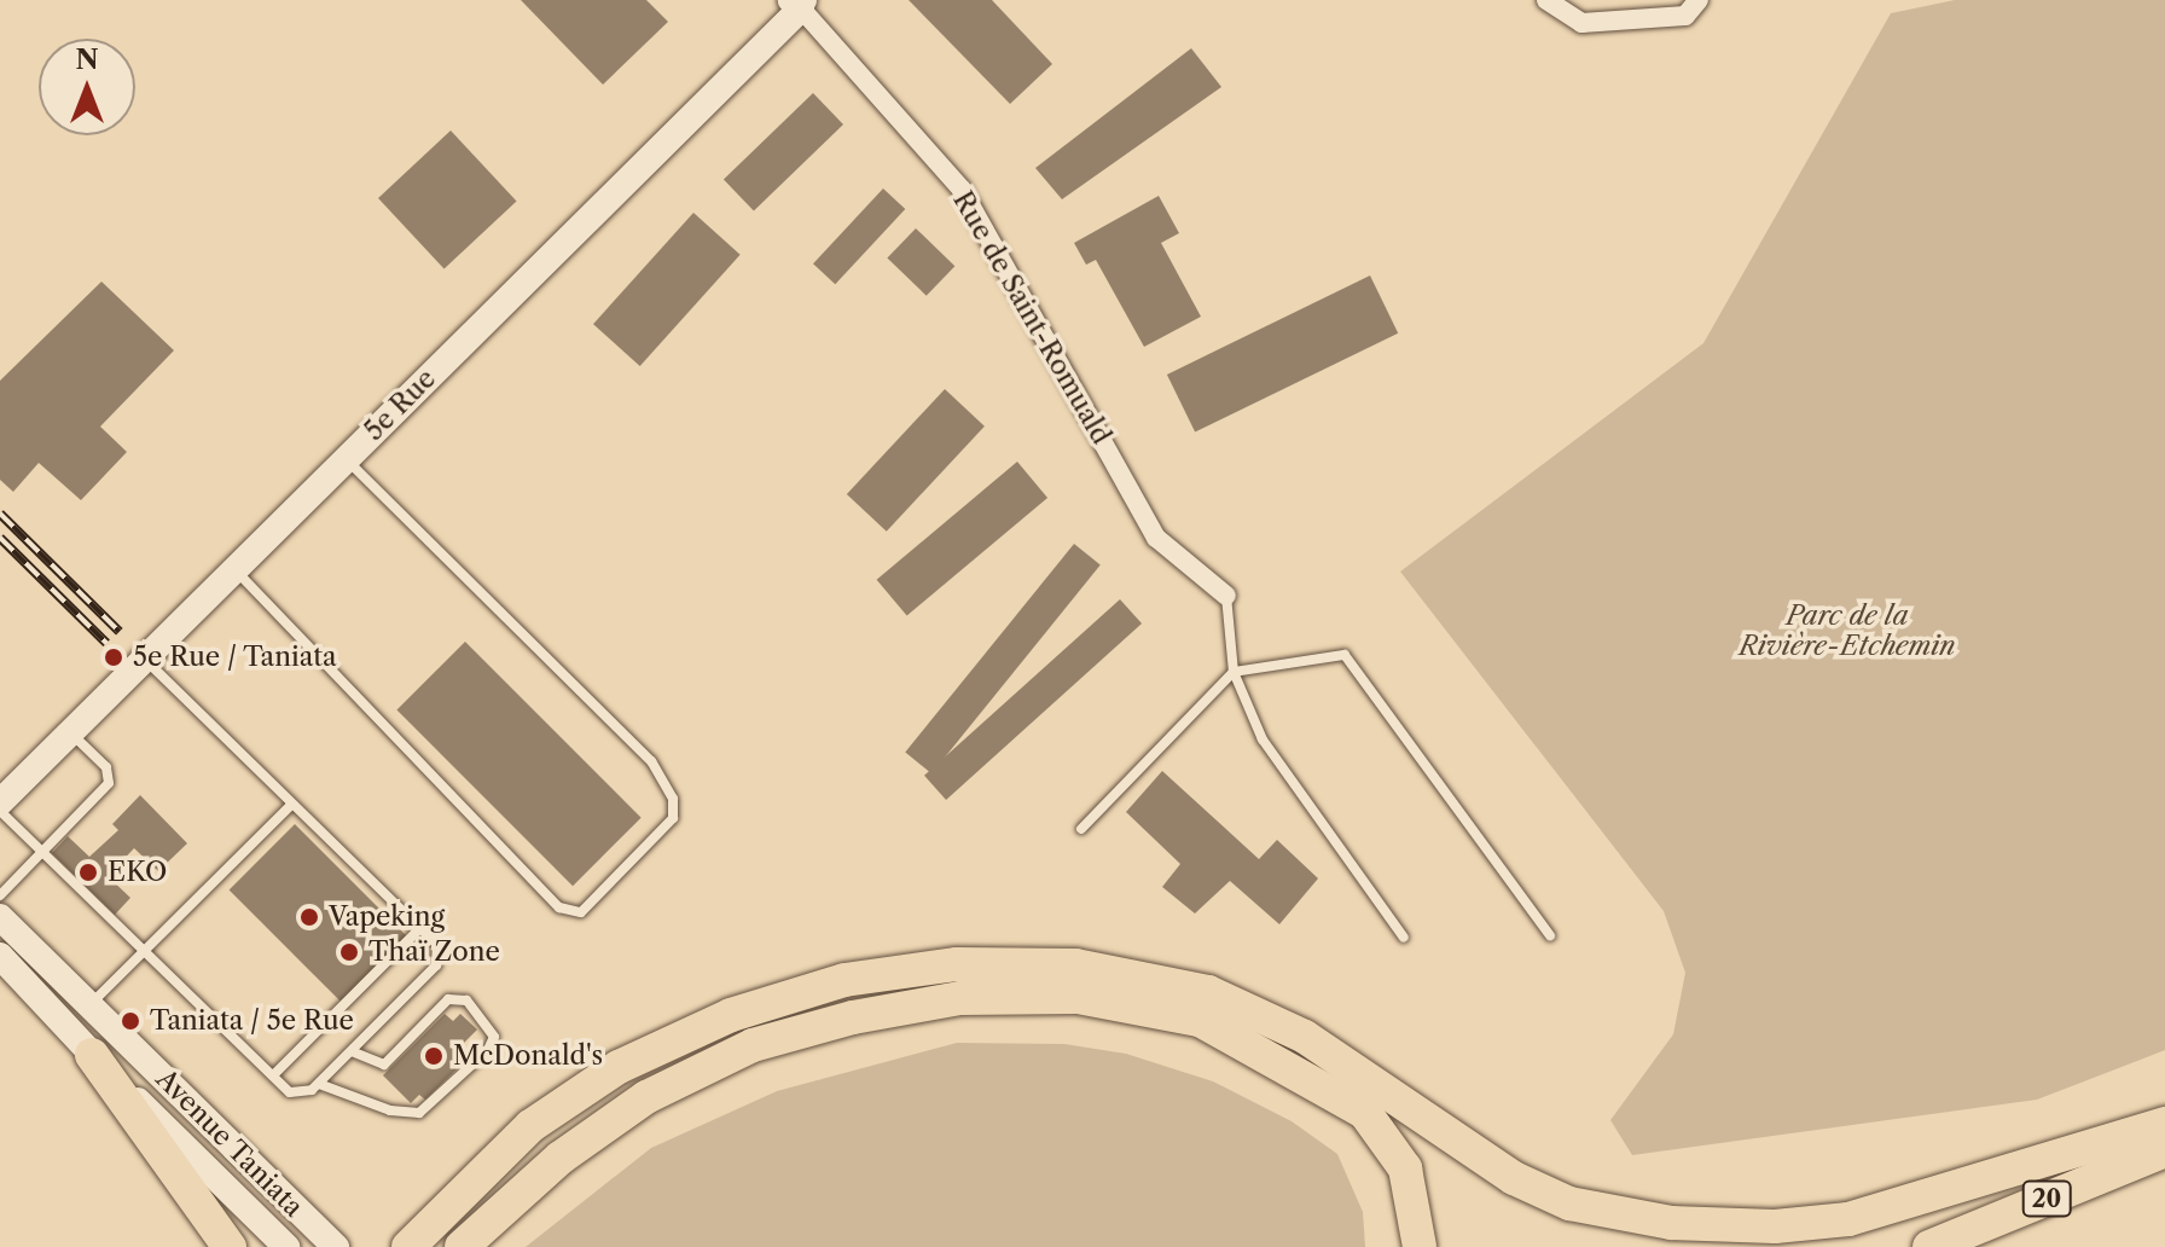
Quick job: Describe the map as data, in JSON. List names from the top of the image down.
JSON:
{
  "streets": {
    "highway": ["20"],
    "street": ["Rue de Saint-Romuald", "5e Rue", "Avenue Taniata"]
  },
  "crossings": [
    ["Rue de Saint-Romuald", "5e Rue"]
  ],
  "parks": ["Parc de la Rivière-Etchemin"],
  "places": [
    "5e Rue / Taniata",
    "EKO",
    "Vapeking",
    "Thaï Zone",
    "Taniata / 5e Rue",
    "McDonald's"
  ],
  "north": "top"
}
